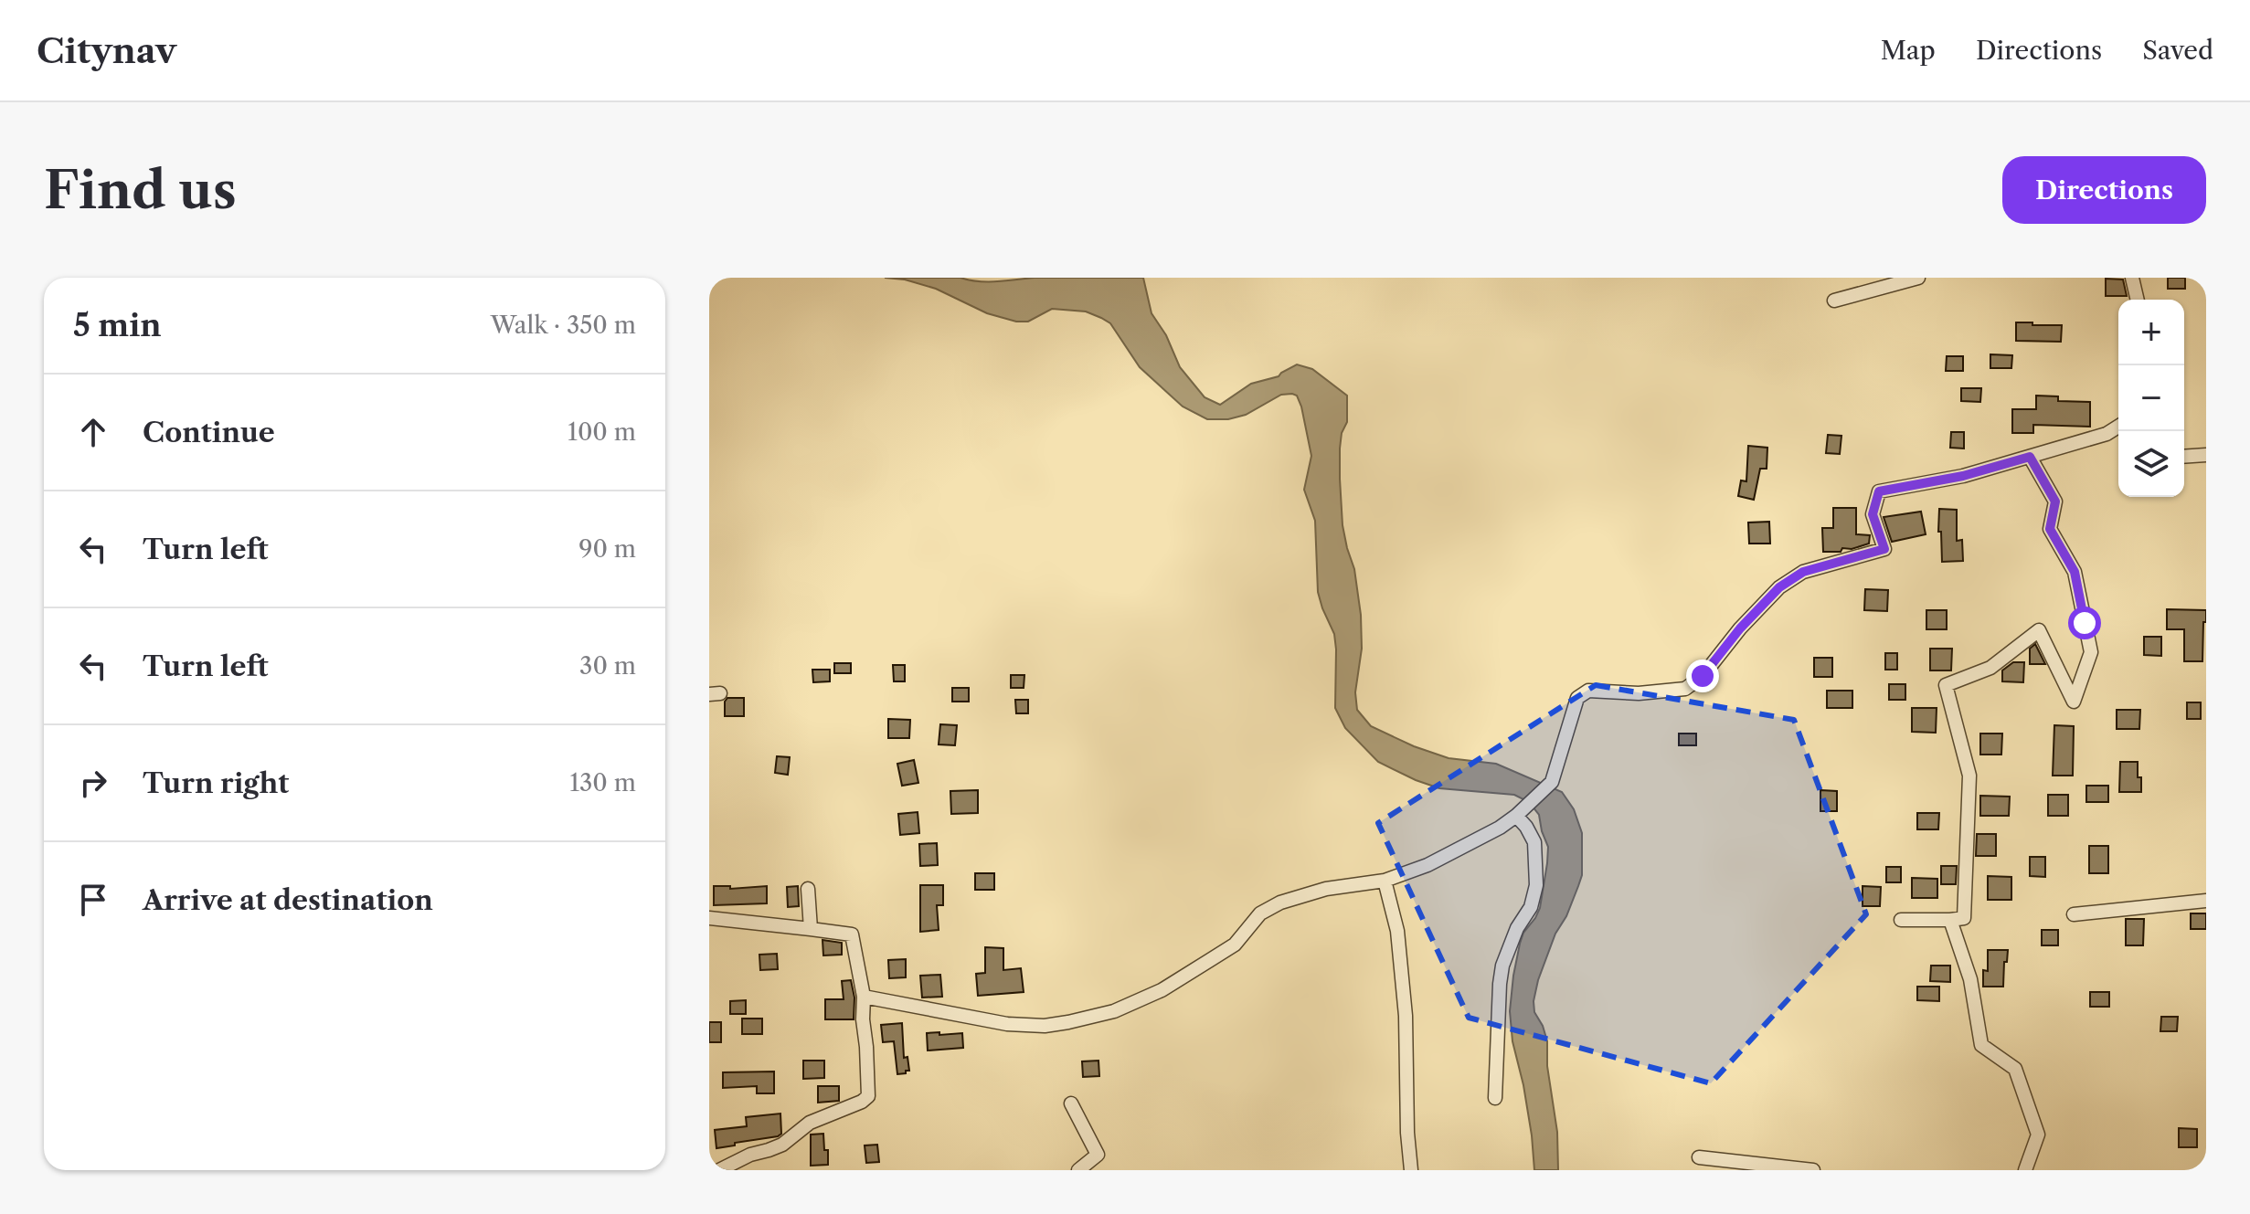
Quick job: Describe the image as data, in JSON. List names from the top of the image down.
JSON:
{
  "page": {
    "header": "Citynav",
    "nav": ["Map", "Directions", "Saved"],
    "buttons": "Directions",
    "title": "Find us",
    "heading": ["5 min", "Walk · 350 m"],
    "map_buttons": ["+", "−"],
    "list": [
      ["Continue", "100 m"],
      ["Turn left", "90 m"],
      ["Turn left", "30 m"],
      ["Turn right", "130 m"],
      "Arrive at destination"
    ]
  }
}
